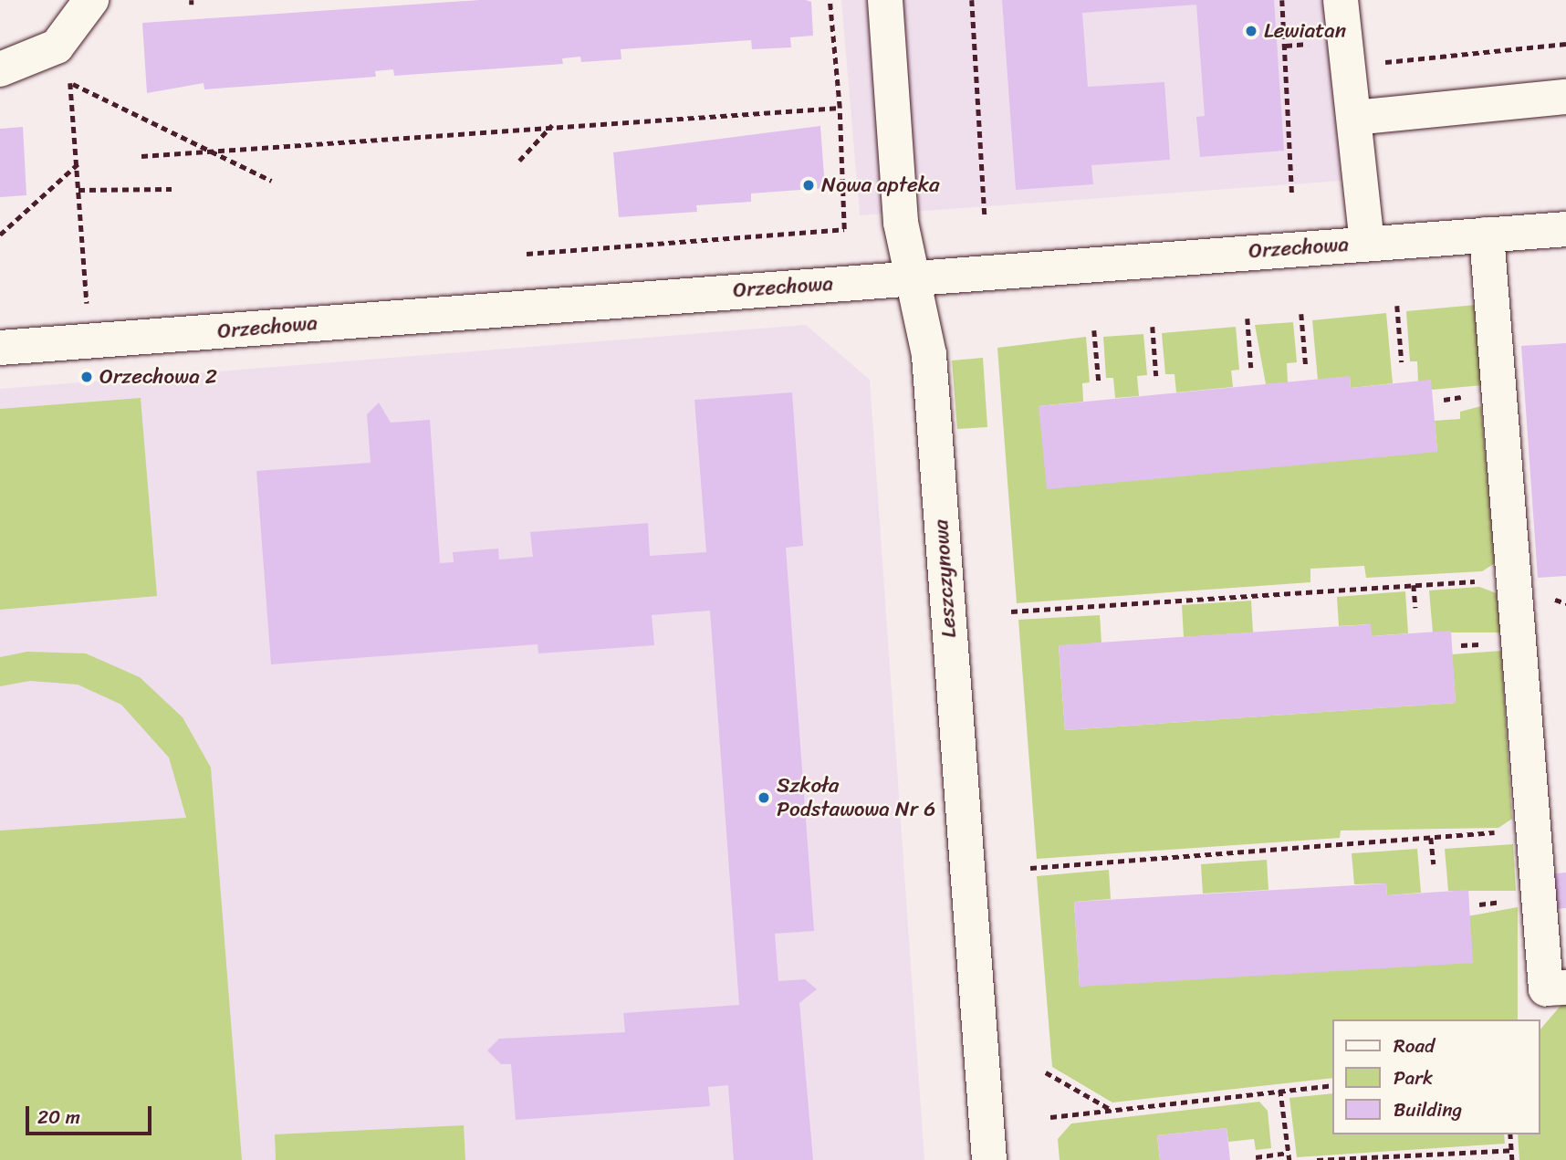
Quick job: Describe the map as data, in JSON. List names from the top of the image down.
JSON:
{
  "streets": {
    "street": ["Orzechowa", "Leszczynowa"]
  },
  "crossings": [
    ["Orzechowa", "Leszczynowa"]
  ],
  "places": [
    "Lewiatan",
    "Nowa apteka",
    "Orzechowa 2",
    "Szkoła Podstawowa Nr 6"
  ],
  "legend": ["Road", "Park", "Building"],
  "scale_bar": "20 m"
}
